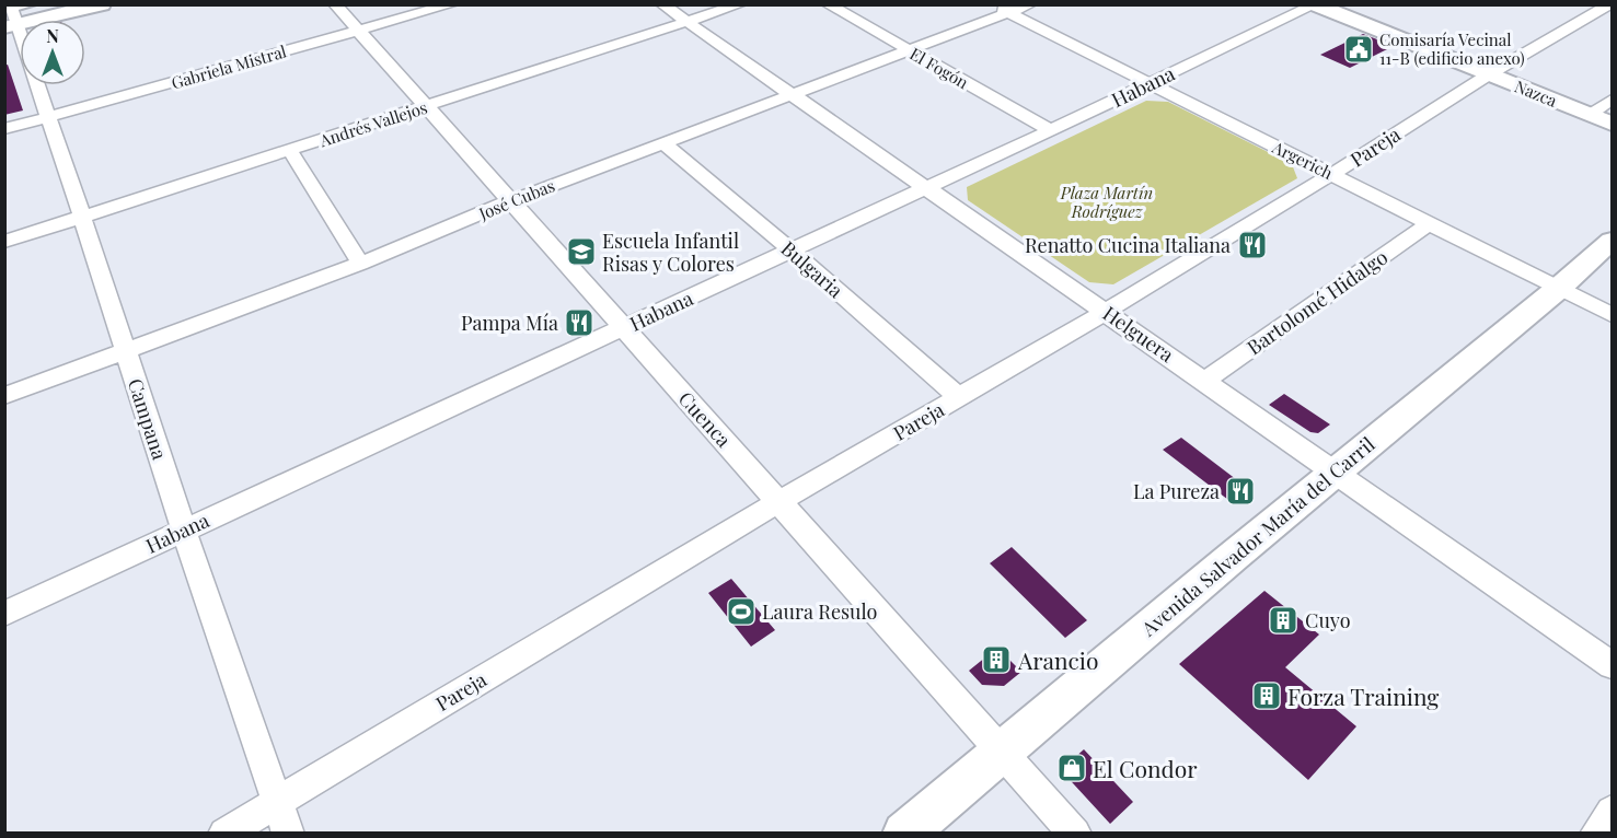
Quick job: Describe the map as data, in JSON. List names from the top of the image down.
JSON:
{
  "streets": {
    "street": [
      "Gabriela Mistral",
      "El Fogón",
      "Habana",
      "Nazca",
      "Andrés Vallejos",
      "Pareja",
      "Argerich",
      "José Cubas",
      "Bulgaria",
      "Bartolomé Hidalgo",
      "Helguera",
      "Campana",
      "Cuenca",
      "Avenida Salvador María del Carril"
    ]
  },
  "crossings": [
    ["Gabriela Mistral", "Campana"],
    ["Gabriela Mistral", "Cuenca"],
    ["El Fogón", "Habana"],
    ["El Fogón", "José Cubas"],
    ["Habana", "Nazca"],
    ["Habana", "Argerich"],
    ["Habana", "Bulgaria"],
    ["Habana", "Helguera"],
    ["Habana", "Campana"],
    ["Habana", "Cuenca"],
    ["Nazca", "Pareja"],
    ["Andrés Vallejos", "Helguera"],
    ["Andrés Vallejos", "Campana"],
    ["Andrés Vallejos", "Cuenca"],
    ["Pareja", "Argerich"],
    ["Pareja", "Bulgaria"],
    ["Pareja", "Helguera"],
    ["Pareja", "Campana"],
    ["Pareja", "Cuenca"],
    ["Argerich", "José Cubas"],
    ["Argerich", "Bartolomé Hidalgo"],
    ["Argerich", "Avenida Salvador María del Carril"],
    ["José Cubas", "Bulgaria"],
    ["José Cubas", "Helguera"],
    ["José Cubas", "Campana"],
    ["José Cubas", "Cuenca"],
    ["Bartolomé Hidalgo", "Helguera"],
    ["Helguera", "Avenida Salvador María del Carril"],
    ["Cuenca", "Avenida Salvador María del Carril"]
  ],
  "parks": ["Plaza Martín Rodríguez"],
  "places": {
    "public building": ["Comisaría Vecinal 11-B (edificio anexo)"],
    "restaurant": ["Renatto Cucina Italiana", "Pampa Mía", "La Pureza"],
    "school or university": ["Escuela Infantil Risas y Colores"],
    "sports": ["Laura Resulo"],
    "building": ["Cuyo", "Arancio", "Forza Training"],
    "shop": ["El Condor"]
  },
  "north": "top"
}
